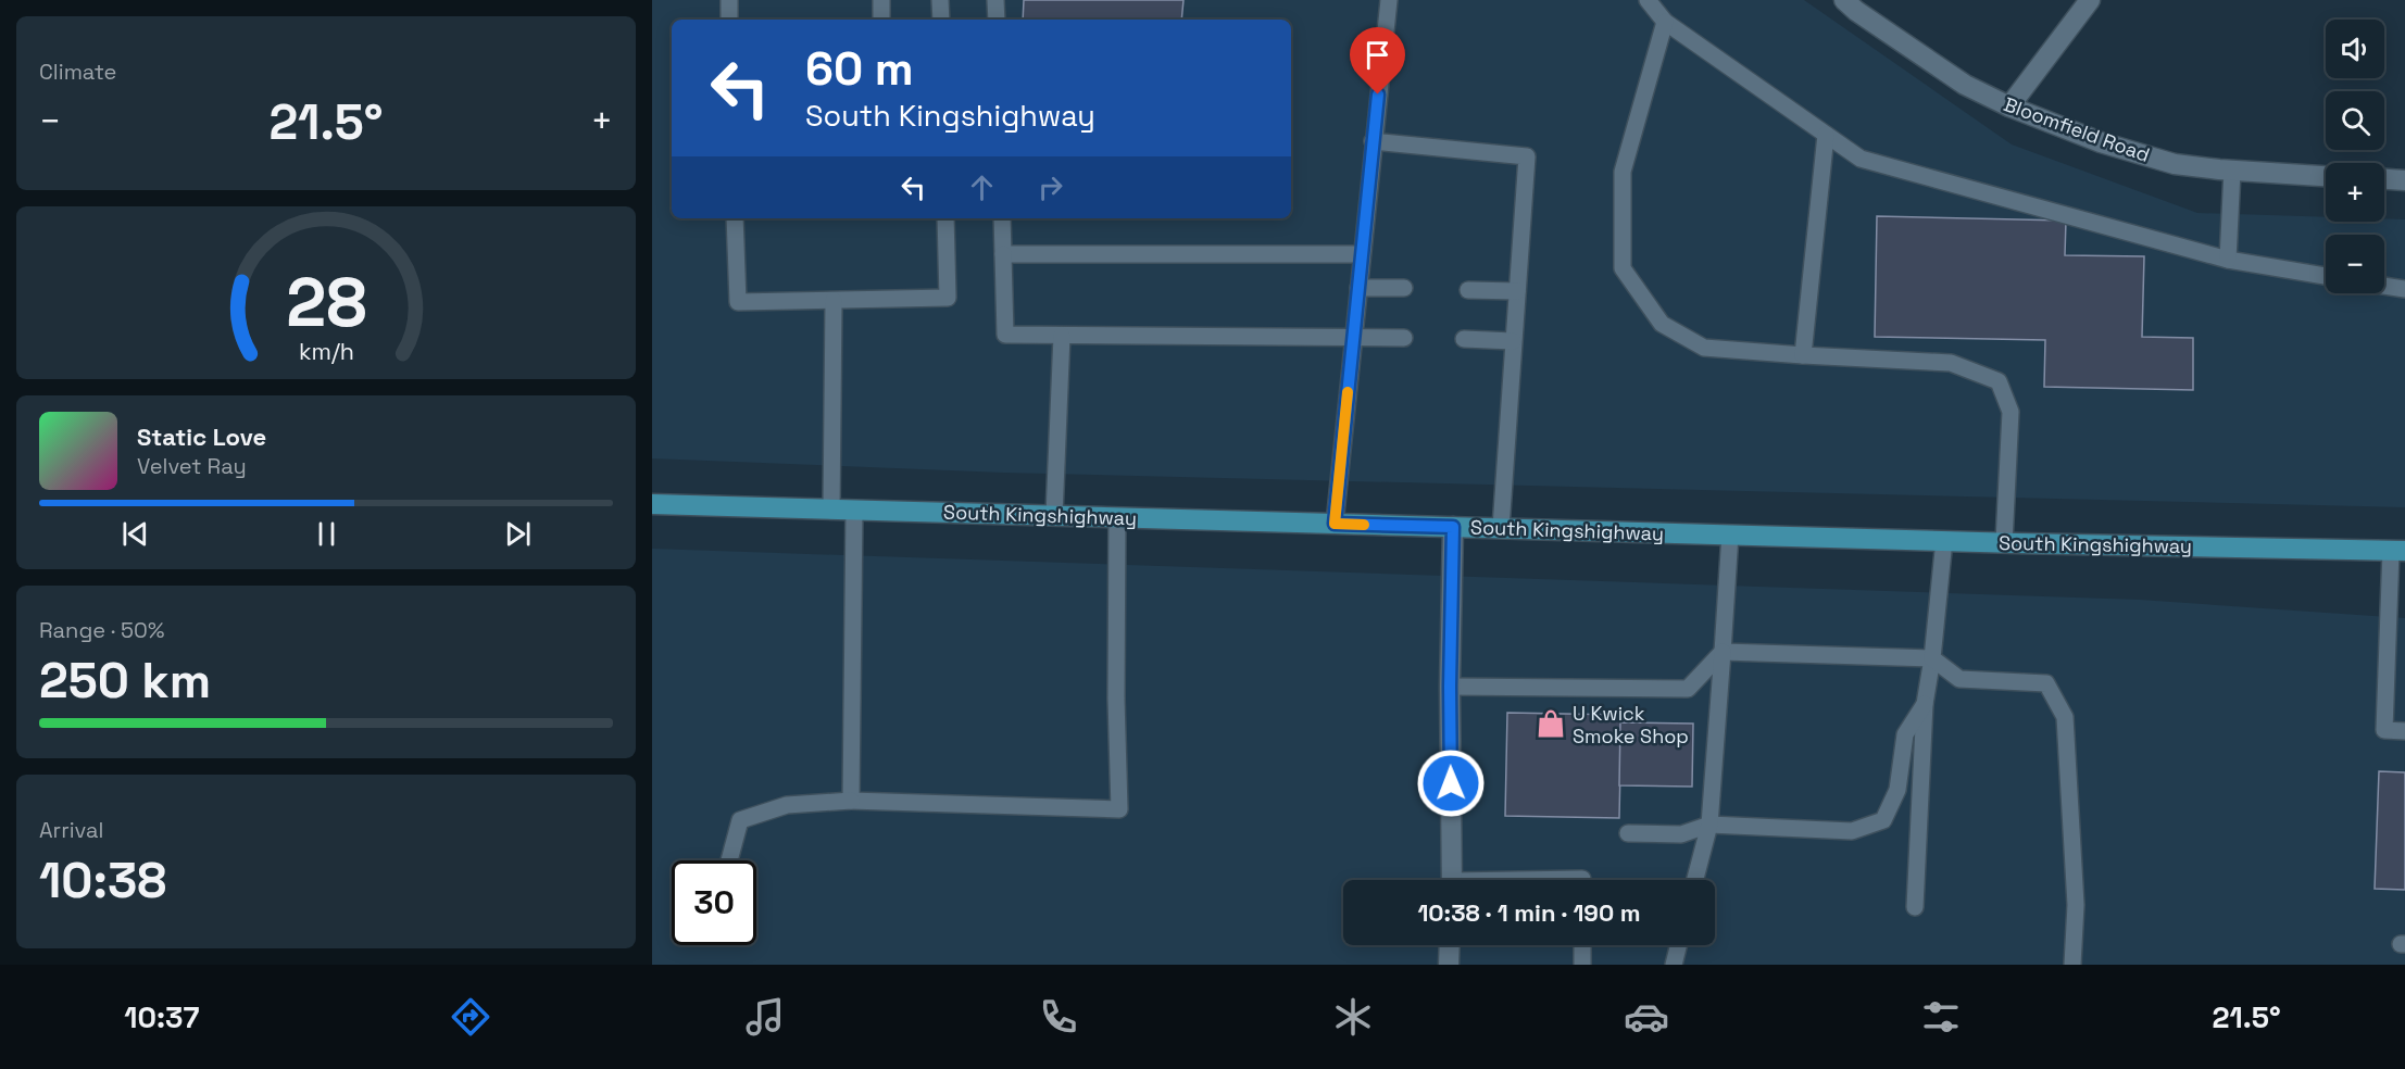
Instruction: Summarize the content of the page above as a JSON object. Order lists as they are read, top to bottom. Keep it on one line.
{"streets":{"main road":["South Kingshighway"],"street":["Bloomfield Road"]},"places":{"shop":["U Kwick Smoke Shop"]},"page":{"tile":["Climate",["Range · 50%","250 km"],["Arrival","10:38"]],"map_buttons":["+","−"],"turn":["60 m","South Kingshighway"],"heat":["−","21.5°","+"],"song":["Static Love","Velvet Ray"],"limit":"30","trip":"10:38 · 1 min · 190 m","tabs":["10:37","21.5°"],"gauge":["28","km/h"]}}
